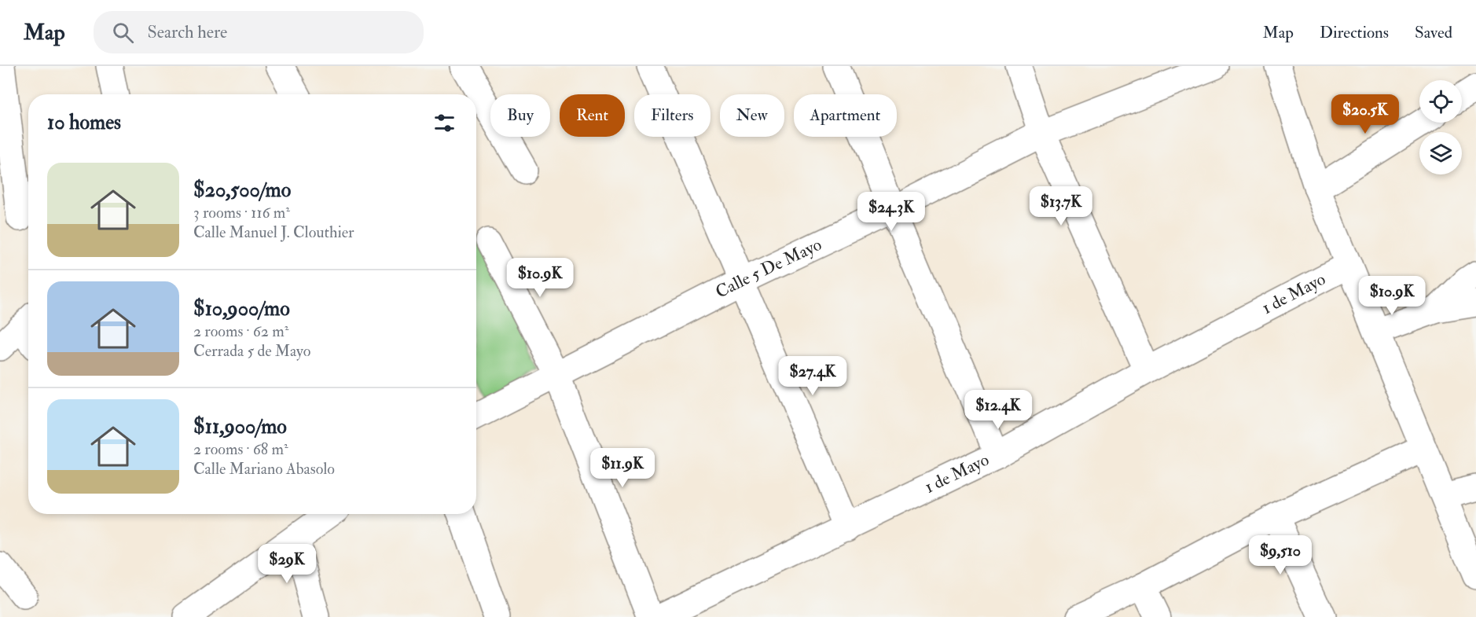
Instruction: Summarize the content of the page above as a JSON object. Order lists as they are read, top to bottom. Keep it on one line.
{"streets":{"street":["Calle 5 De Mayo","1 de Mayo"]},"page":{"header":"Map","search":"Search here","nav":["Map","Directions","Saved"],"price":["$20.5K","$13.7K","$24.3K","$10.9K","$10.9K","$27.4K","$12.4K","$11.9K","$9,510","$29K"],"chip":["Buy","Rent","Filters","New","Apartment"],"heading":"10 homes","list":[{"name":"$20,500/mo","note":"3 rooms · 116 m² · Calle Manuel J. Clouthier"},{"name":"$10,900/mo","note":"2 rooms · 62 m² · Cerrada 5 de Mayo"},{"name":"$11,900/mo","note":"2 rooms · 68 m² · Calle Mariano Abasolo"}]}}
